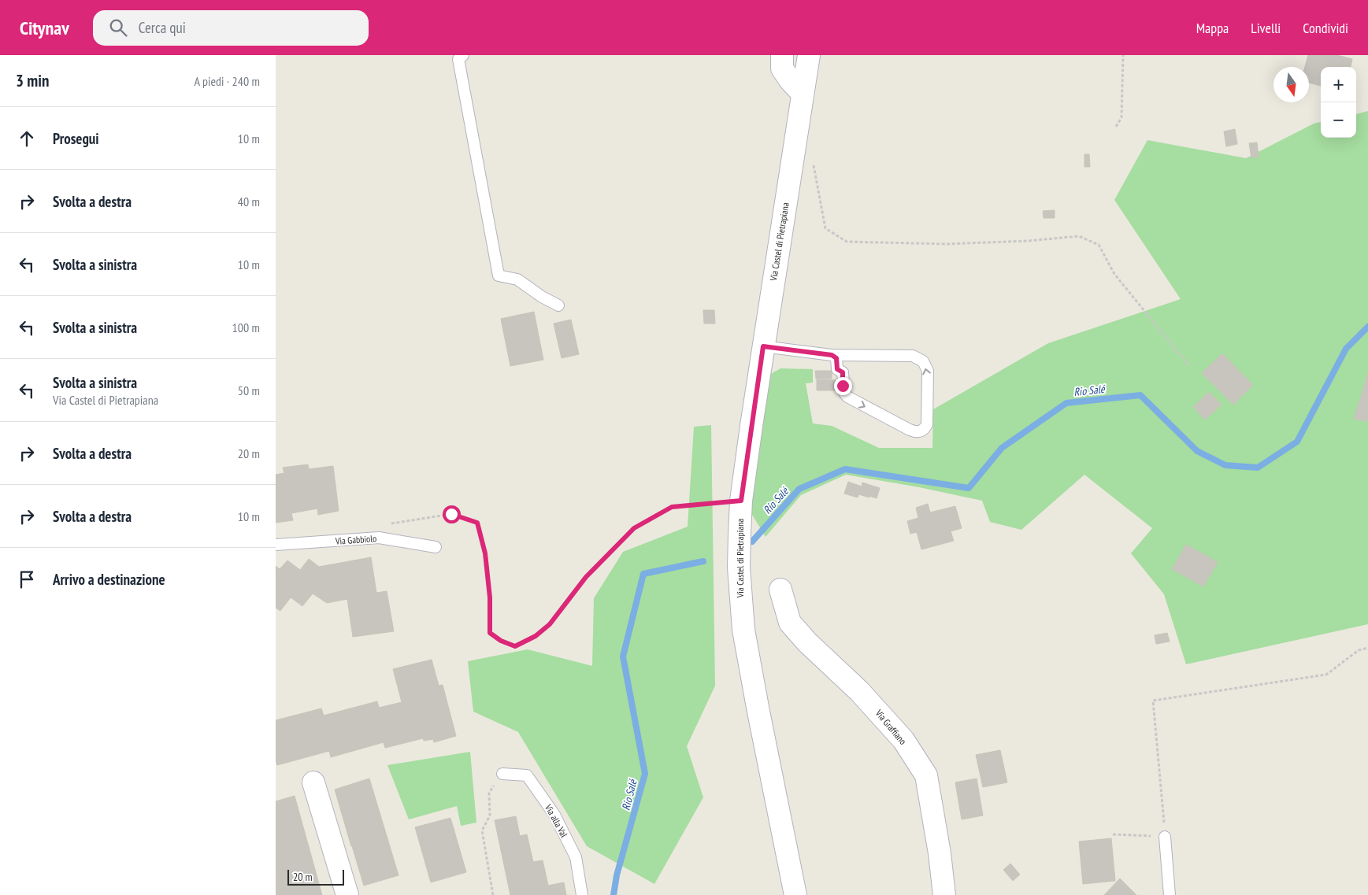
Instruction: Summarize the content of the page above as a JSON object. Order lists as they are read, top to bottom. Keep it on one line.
{"streets":{"main road":["Via Castel di Pietrapiana","Via Graffiano"],"lane":["Via Gabbiolo","Via alla Val"]},"water":["Rio Salé"],"scale_bar":"20 m","north":"bottom","page":{"header":"Citynav","search":"Cerca qui","nav":["Mappa","Livelli","Condividi"],"heading":["3 min","A piedi · 240 m"],"map_buttons":["+","−"],"list":[["Prosegui","10 m"],["Svolta a destra","40 m"],["Svolta a sinistra","10 m"],["Svolta a sinistra","100 m"],["Svolta a sinistra","Via Castel di Pietrapiana","50 m"],["Svolta a destra","20 m"],["Svolta a destra","10 m"],"Arrivo a destinazione"],"scale":"20 m"}}
